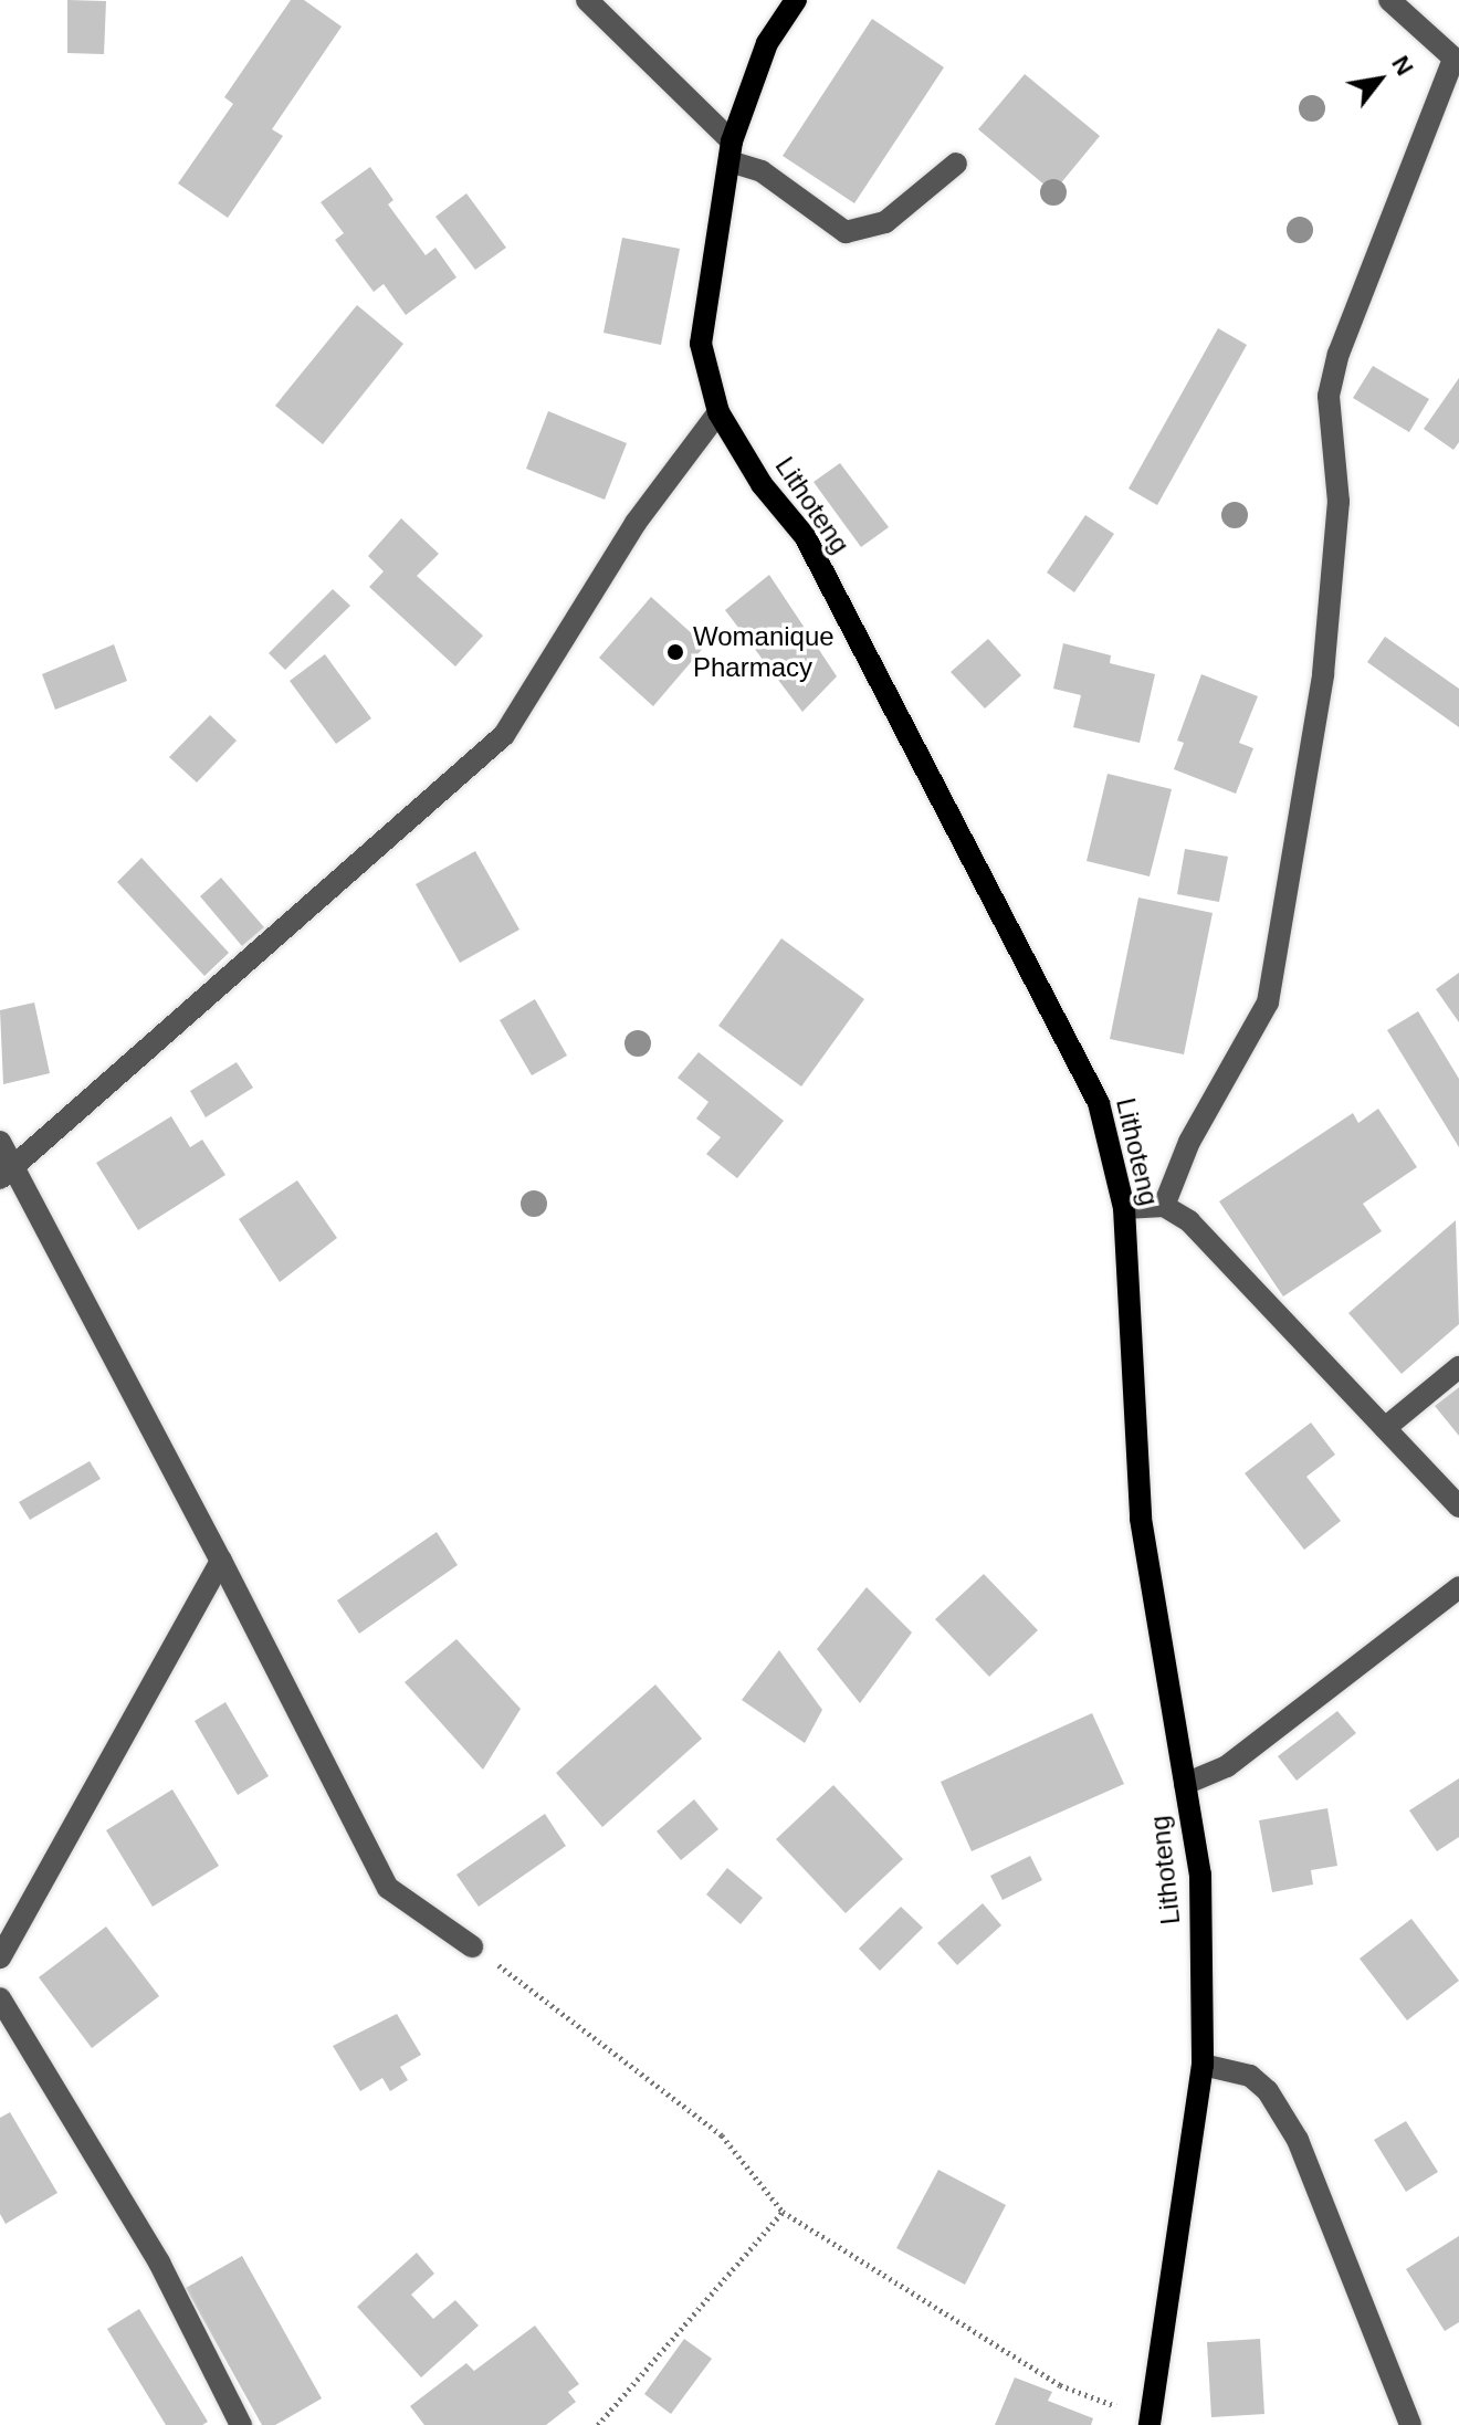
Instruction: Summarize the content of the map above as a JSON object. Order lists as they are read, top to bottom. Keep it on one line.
{"streets":{"main road":["Lithoteng"]},"places":["Womanique Pharmacy"],"north":"top right"}
